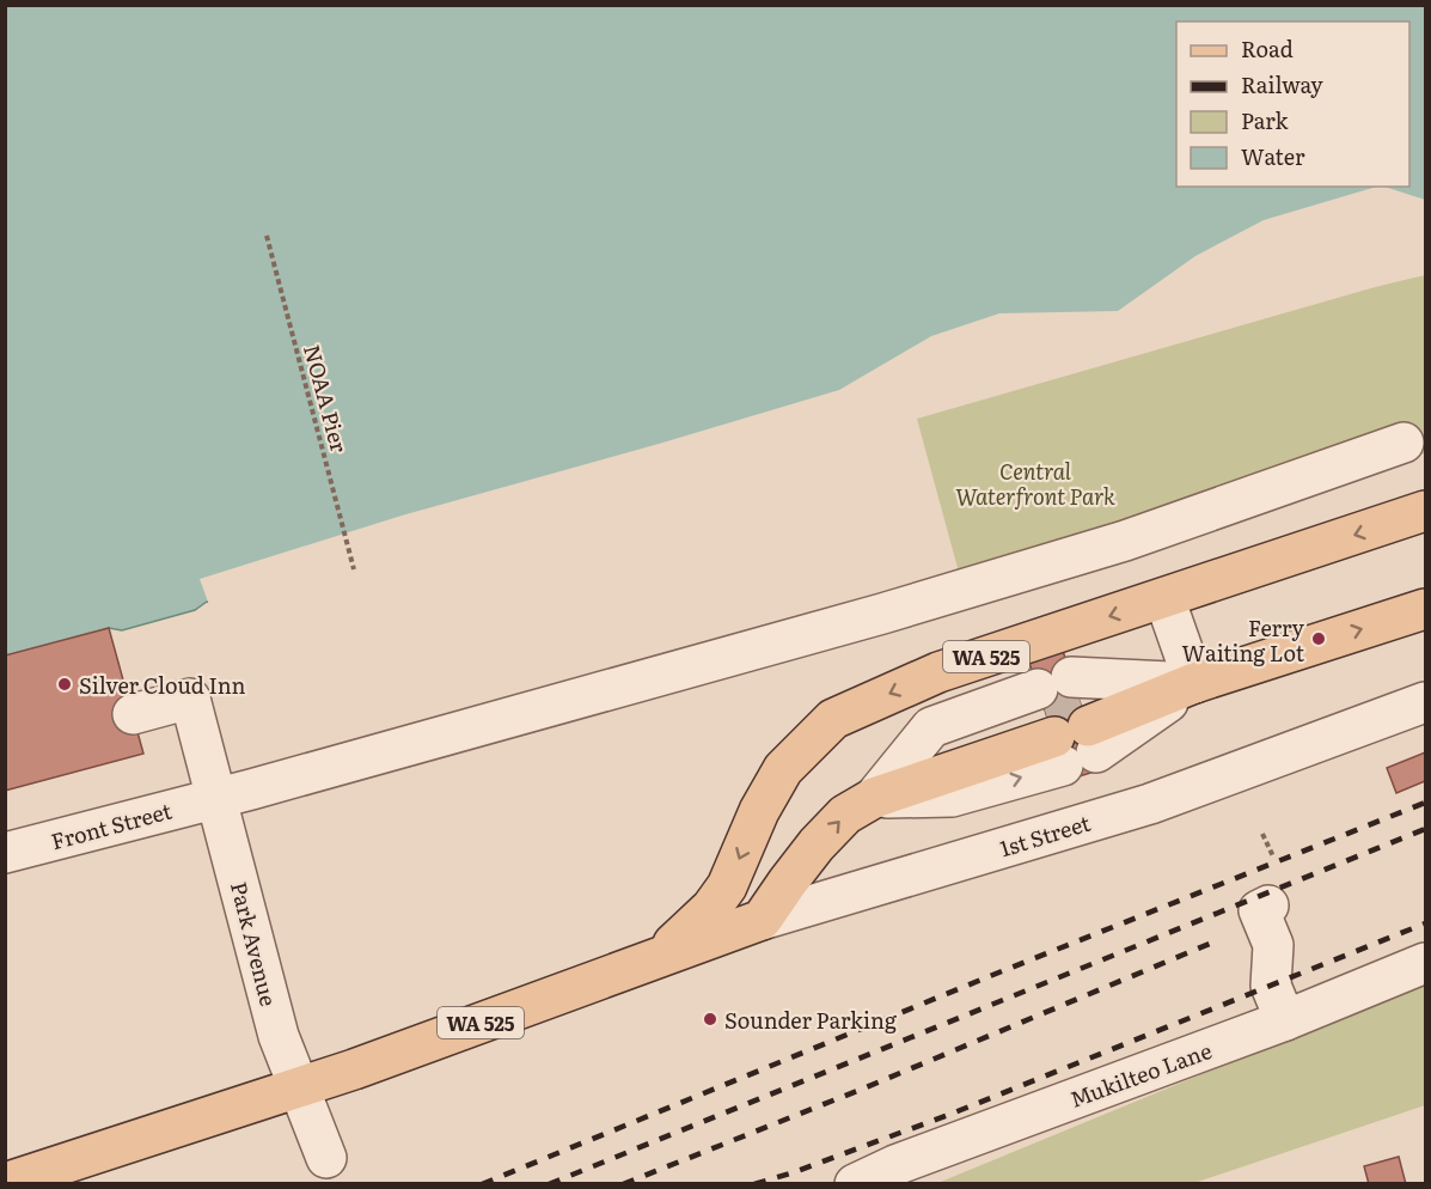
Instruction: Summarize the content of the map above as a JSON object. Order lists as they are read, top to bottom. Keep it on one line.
{"streets":{"main road":["WA 525","1st Street"],"street":["Front Street","Park Avenue","Mukilteo Lane"],"path":["NOAA Pier"]},"crossings":[["WA 525","1st Street"],["WA 525","Park Avenue"],["Front Street","Park Avenue"]],"parks":["Central Waterfront Park"],"places":["Ferry Waiting Lot","Silver Cloud Inn","Sounder Parking"],"legend":["Road","Railway","Park","Water"]}
